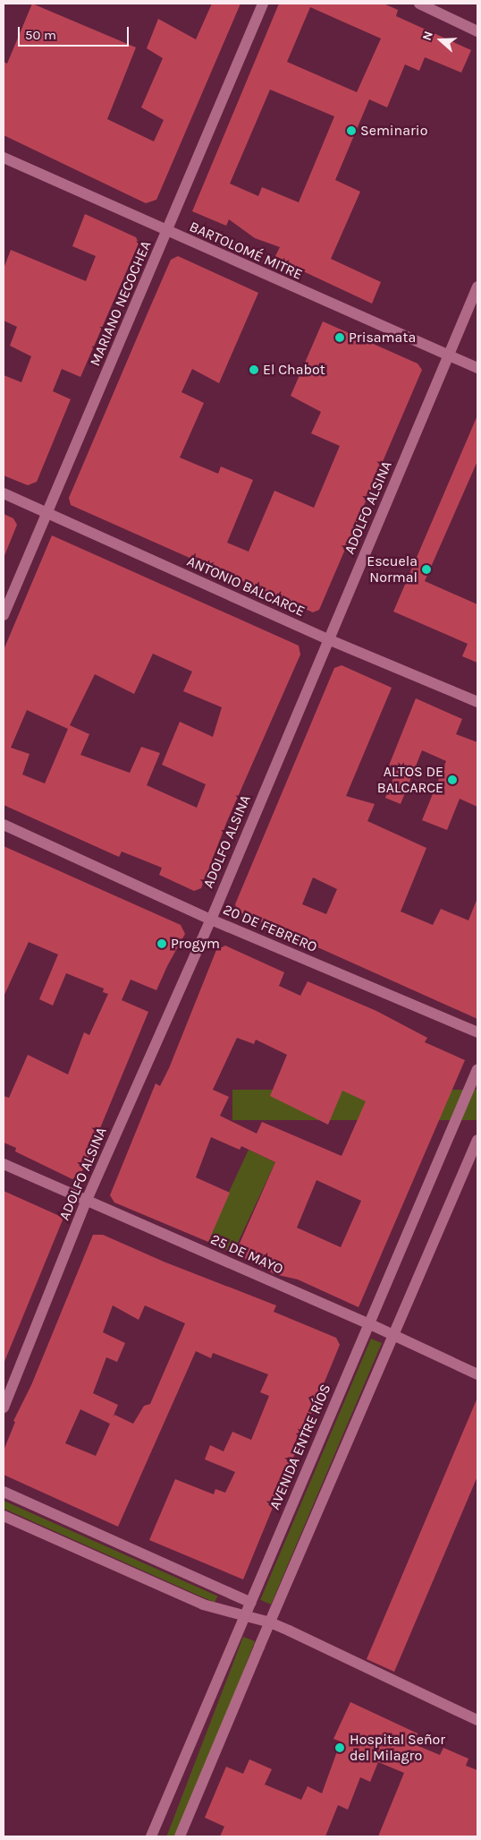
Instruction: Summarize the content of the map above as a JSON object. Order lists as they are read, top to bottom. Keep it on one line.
{"streets":{"street":["BARTOLOMÉ MITRE","MARIANO NECOCHEA","ADOLFO ALSINA","ANTONIO BALCARCE","20 DE FEBRERO","25 DE MAYO","AVENIDA ENTRE RÍOS"]},"crossings":[["BARTOLOMÉ MITRE","MARIANO NECOCHEA"],["BARTOLOMÉ MITRE","ADOLFO ALSINA"],["MARIANO NECOCHEA","ANTONIO BALCARCE"],["ADOLFO ALSINA","ANTONIO BALCARCE"],["ADOLFO ALSINA","20 DE FEBRERO"],["ADOLFO ALSINA","25 DE MAYO"],["25 DE MAYO","AVENIDA ENTRE RÍOS"]],"places":["Seminario","Prisamata","El Chabot","Escuela Normal","ALTOS DE BALCARCE","Progym","Hospital Señor del Milagro"],"scale_bar":"50 m","north":"left"}
